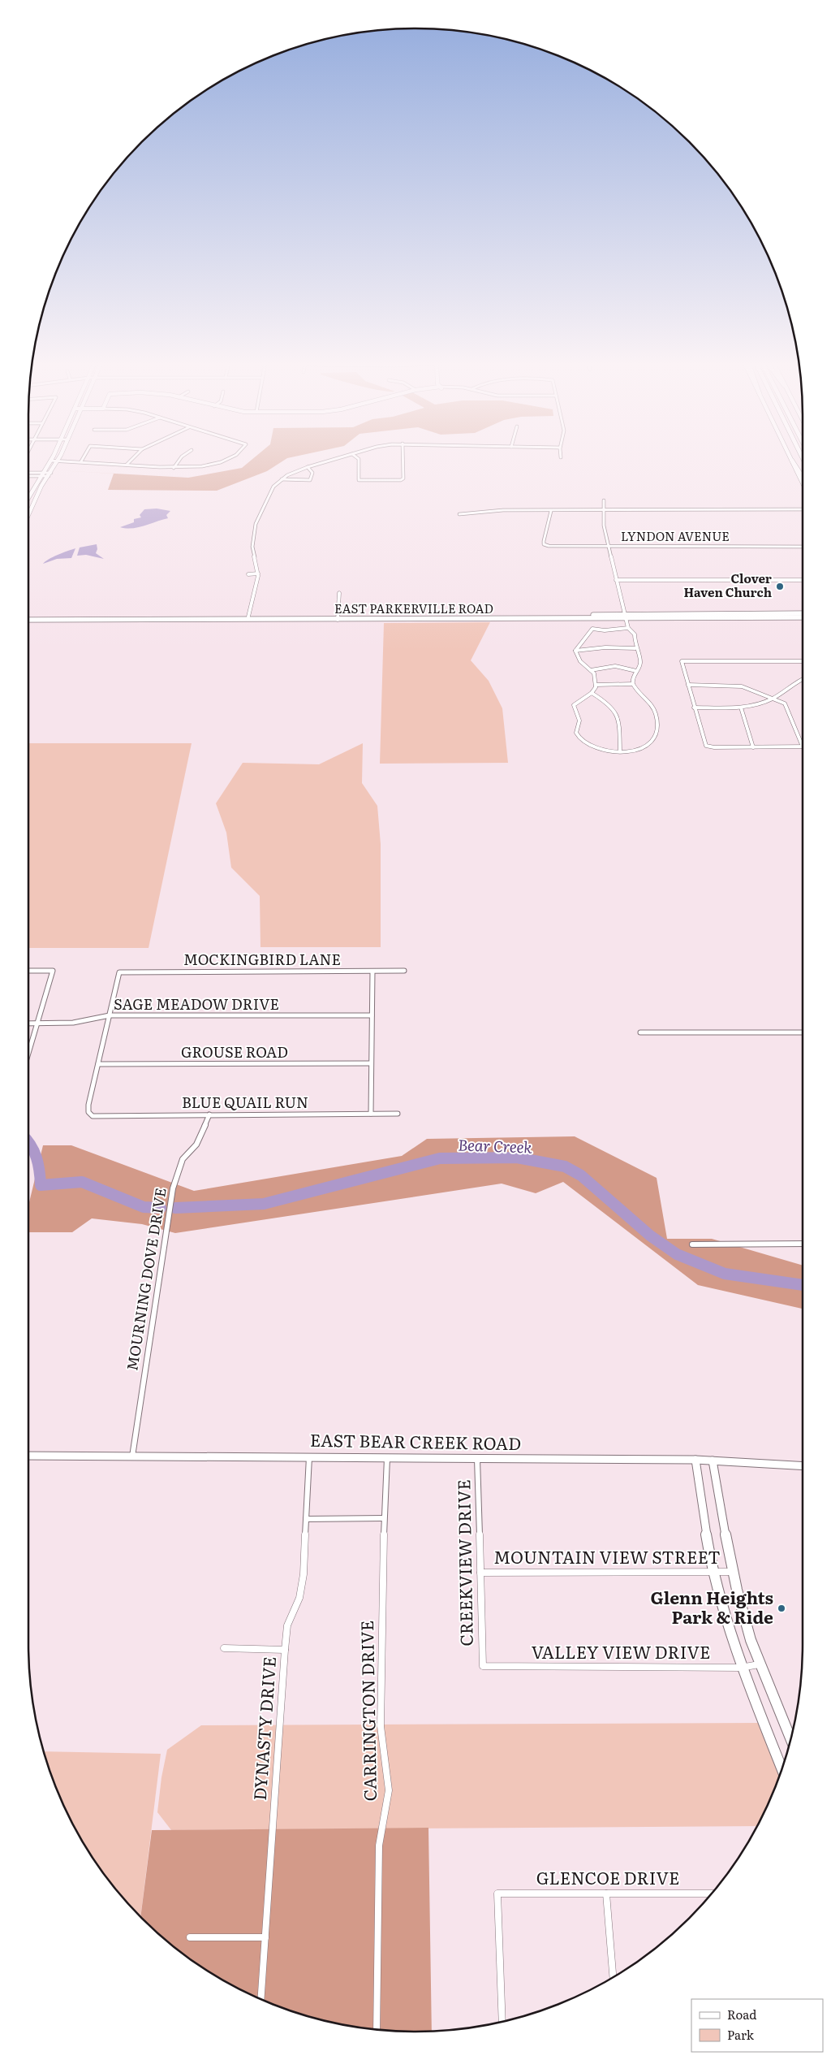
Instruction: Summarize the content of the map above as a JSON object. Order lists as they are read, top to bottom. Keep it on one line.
{"streets":{"main road":["EAST PARKERVILLE ROAD","EAST BEAR CREEK ROAD"],"street":["LYNDON AVENUE","MOCKINGBIRD LANE","SAGE MEADOW DRIVE","GROUSE ROAD","BLUE QUAIL RUN","MOURNING DOVE DRIVE","MOUNTAIN VIEW STREET","CREEKVIEW DRIVE","VALLEY VIEW DRIVE","CARRINGTON DRIVE","DYNASTY DRIVE","GLENCOE DRIVE"]},"crossings":[["MOCKINGBIRD LANE","SAGE MEADOW DRIVE"],["GROUSE ROAD","BLUE QUAIL RUN"],["BLUE QUAIL RUN","MOURNING DOVE DRIVE"],["MOURNING DOVE DRIVE","EAST BEAR CREEK ROAD"],["EAST BEAR CREEK ROAD","CREEKVIEW DRIVE"],["EAST BEAR CREEK ROAD","CARRINGTON DRIVE"],["EAST BEAR CREEK ROAD","DYNASTY DRIVE"],["MOUNTAIN VIEW STREET","CREEKVIEW DRIVE"],["CREEKVIEW DRIVE","VALLEY VIEW DRIVE"]],"water":["Bear Creek"],"places":["Clover Haven Church","Glenn Heights Park & Ride"],"legend":["Road","Park"]}
